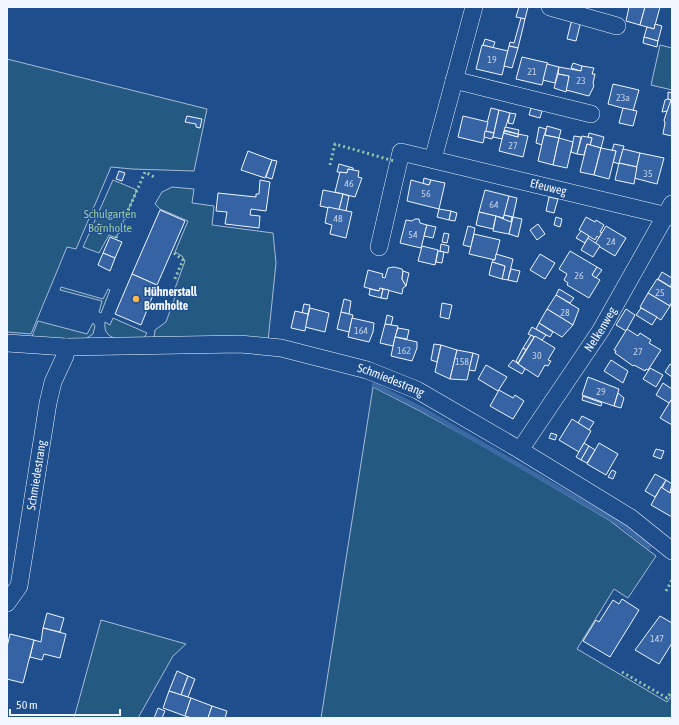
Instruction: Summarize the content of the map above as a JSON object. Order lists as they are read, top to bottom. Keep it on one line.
{"streets":{"street":["Efeuweg","Nelkenweg","Schmiedestrang"]},"crossings":[["Efeuweg","Nelkenweg"],["Nelkenweg","Schmiedestrang"]],"parks":["Schulgarten Bornholte"],"places":["Hühnerstall Bornholte"],"house_numbers":["19","21","23","23a","27","35","46","56","64","48","54","24","26","25","28","164","162","27","30","158","29","147"],"scale_bar":"50 m"}
